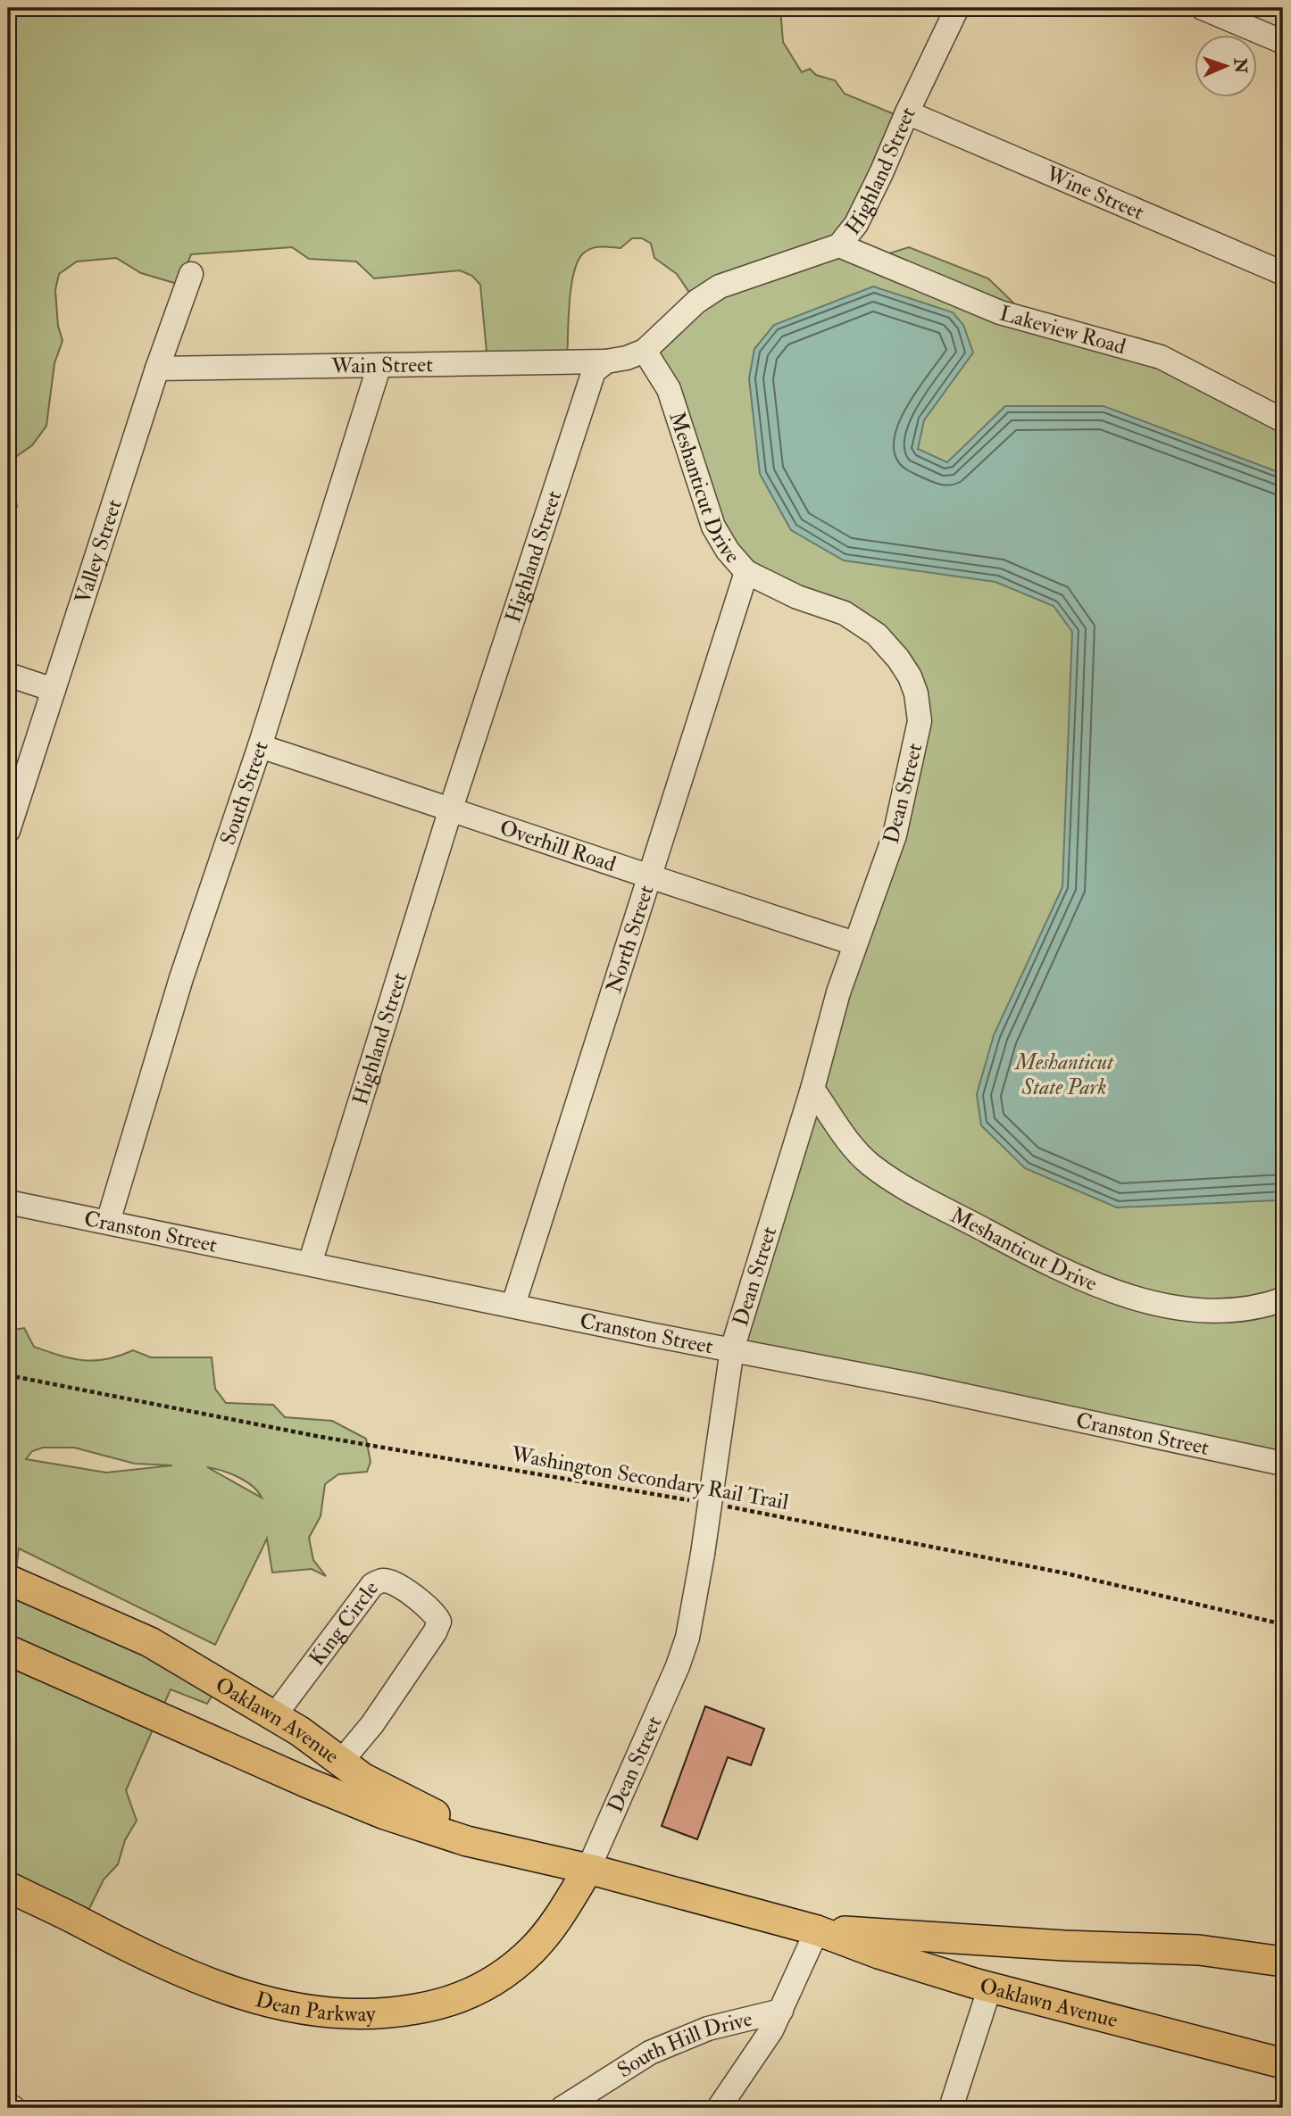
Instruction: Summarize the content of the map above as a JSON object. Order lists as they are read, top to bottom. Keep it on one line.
{"streets":{"main road":["Oaklawn Avenue","Dean Parkway"],"street":["Highland Street","Wine Street","Lakeview Road","Wain Street","Meshanticut Drive","Valley Street","South Street","Dean Street","Overhill Road","North Street","Cranston Street","King Circle","South Hill Drive"],"path":["Washington Secondary Rail Trail"]},"crossings":[["Highland Street","Wine Street"],["Highland Street","Lakeview Road"],["Highland Street","Wain Street"],["Highland Street","Meshanticut Drive"],["Highland Street","Overhill Road"],["Highland Street","Cranston Street"],["Wain Street","Valley Street"],["Wain Street","South Street"],["Meshanticut Drive","Dean Street"],["Meshanticut Drive","North Street"],["South Street","Overhill Road"],["South Street","Cranston Street"],["Dean Street","Overhill Road"],["Dean Street","Cranston Street"],["Dean Street","Oaklawn Avenue"],["Dean Street","Dean Parkway"],["Overhill Road","North Street"],["North Street","Cranston Street"],["King Circle","Oaklawn Avenue"],["Oaklawn Avenue","Dean Parkway"]],"parks":["Meshanticut State Park"],"north":"right"}
